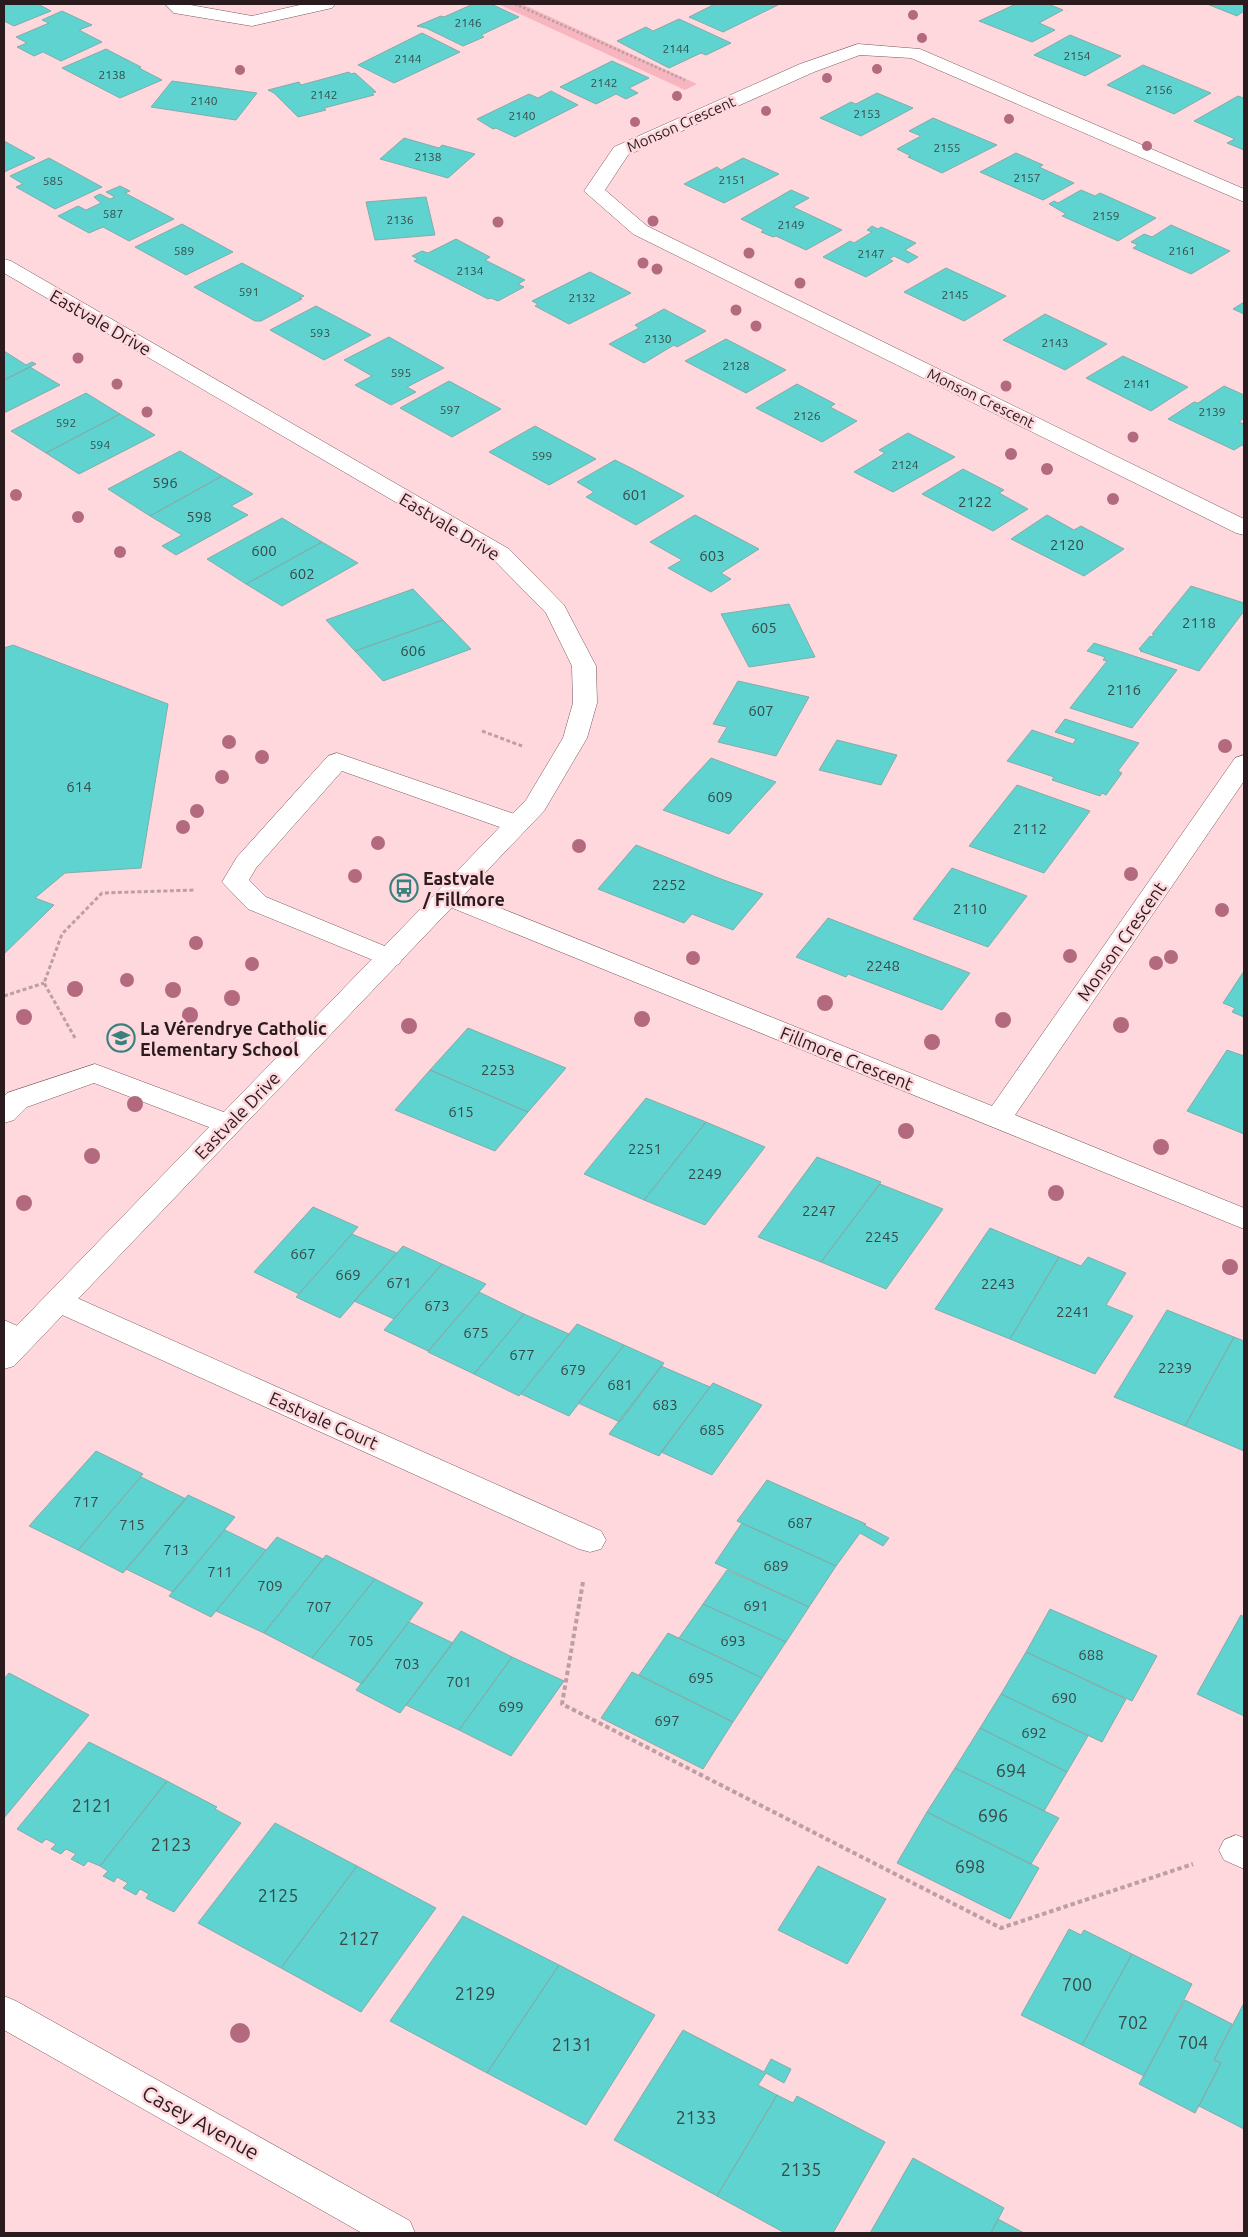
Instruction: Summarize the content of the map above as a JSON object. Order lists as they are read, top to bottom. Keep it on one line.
{"streets":{"street":["Monson Crescent","Eastvale Drive","Fillmore Crescent","Eastvale Court","Casey Avenue"]},"crossings":[["Monson Crescent","Fillmore Crescent"],["Eastvale Drive","Fillmore Crescent"],["Eastvale Drive","Eastvale Court"]],"places":{"bus stop":["Eastvale / Fillmore"],"school or university":["La Vérendrye Catholic Elementary School"]},"house_numbers":["2146","2144","2154","2144","2138","2142","2156","2142","2140","2153","2140","2155","2138","2157","2151","585","587","2159","2136","2149","589","2161","2147","2134","591","2145","2132","593","2130","2143","2128","595","2141","597","2139","2126","592","594","599","2124","596","601","2122","598","2120","600","603","602","2118","605","606","2116","607","614","609","2112","2252","2110","2248","2253","615","2251","2249","2247","2245","667","669","671","2243","673","2241","675","677","2239","679","681","683","685","717","687","715","713","689","711","709","691","707","705","693","688","703","695","701","690","699","697","692","694","2121","696","2123","698","2125","2127","700","2129","702","704","2131","2133","2135"]}
